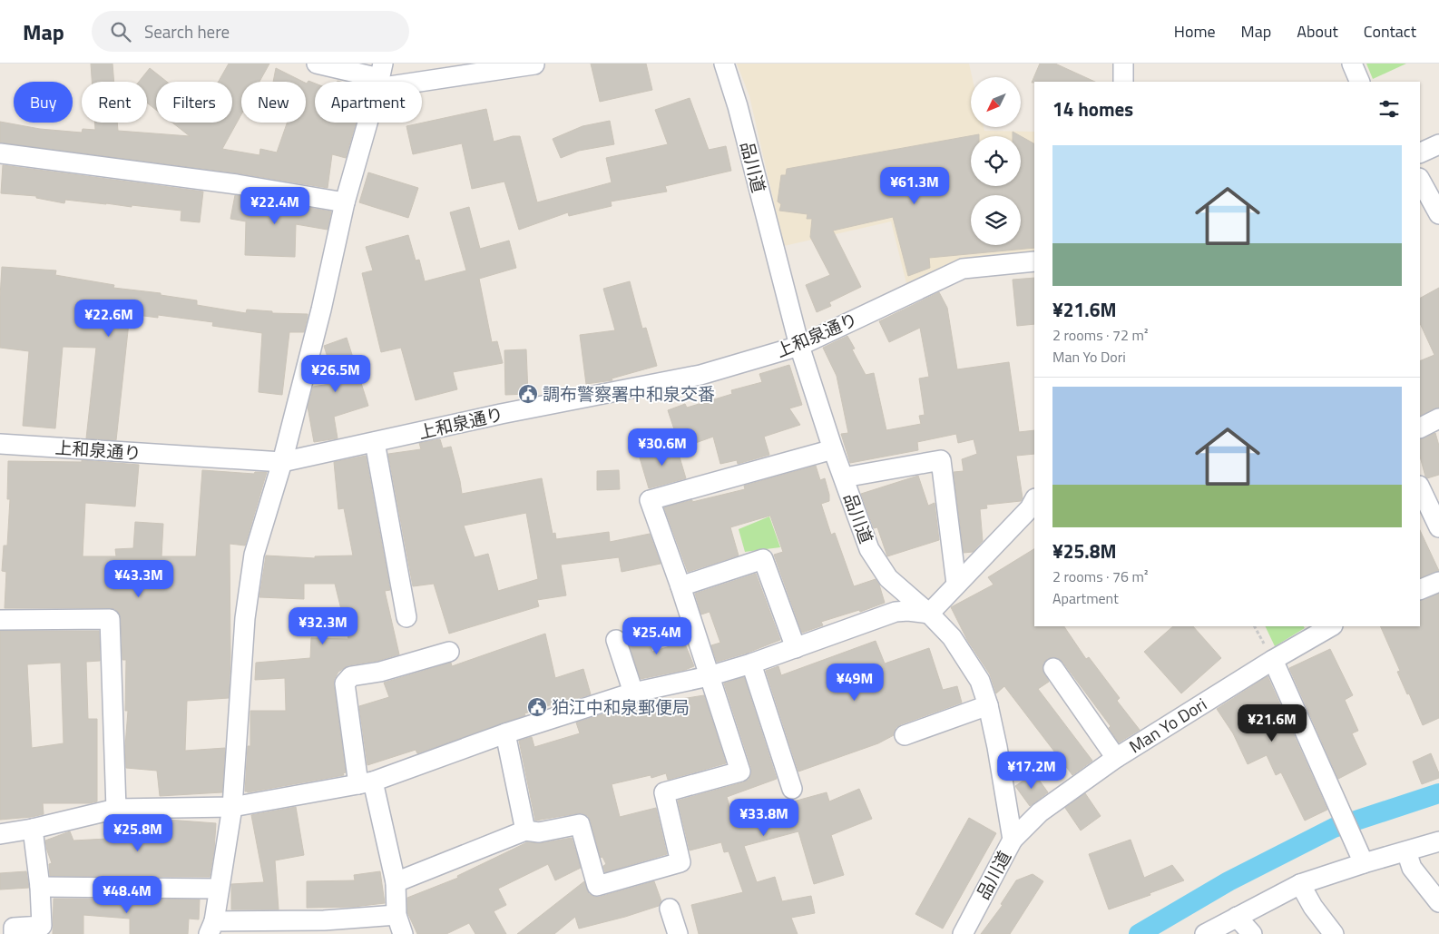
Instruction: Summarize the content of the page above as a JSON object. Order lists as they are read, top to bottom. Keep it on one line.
{"streets":{"street":["品川道","上和泉通り","Man Yo Dori"]},"crossings":[["品川道","上和泉通り"],["品川道","Man Yo Dori"]],"places":{"public building":["調布警察署中和泉交番","狛江中和泉郵便局"]},"north":"bottom left","page":{"header":"Map","search":"Search here","nav":["Home","Map","About","Contact"],"chip":["Buy","Rent","Filters","New","Apartment"],"heading":"14 homes","list":[{"name":"¥21.6M","note":"2 rooms · 72 m² · Man Yo Dori"},{"name":"¥25.8M","note":"2 rooms · 76 m² · Apartment"}],"price":["¥61.3M","¥22.4M","¥22.6M","¥26.5M","¥30.6M","¥43.3M","¥32.3M","¥25.4M","¥49M","¥21.6M","¥17.2M","¥33.8M","¥25.8M","¥48.4M"]}}
